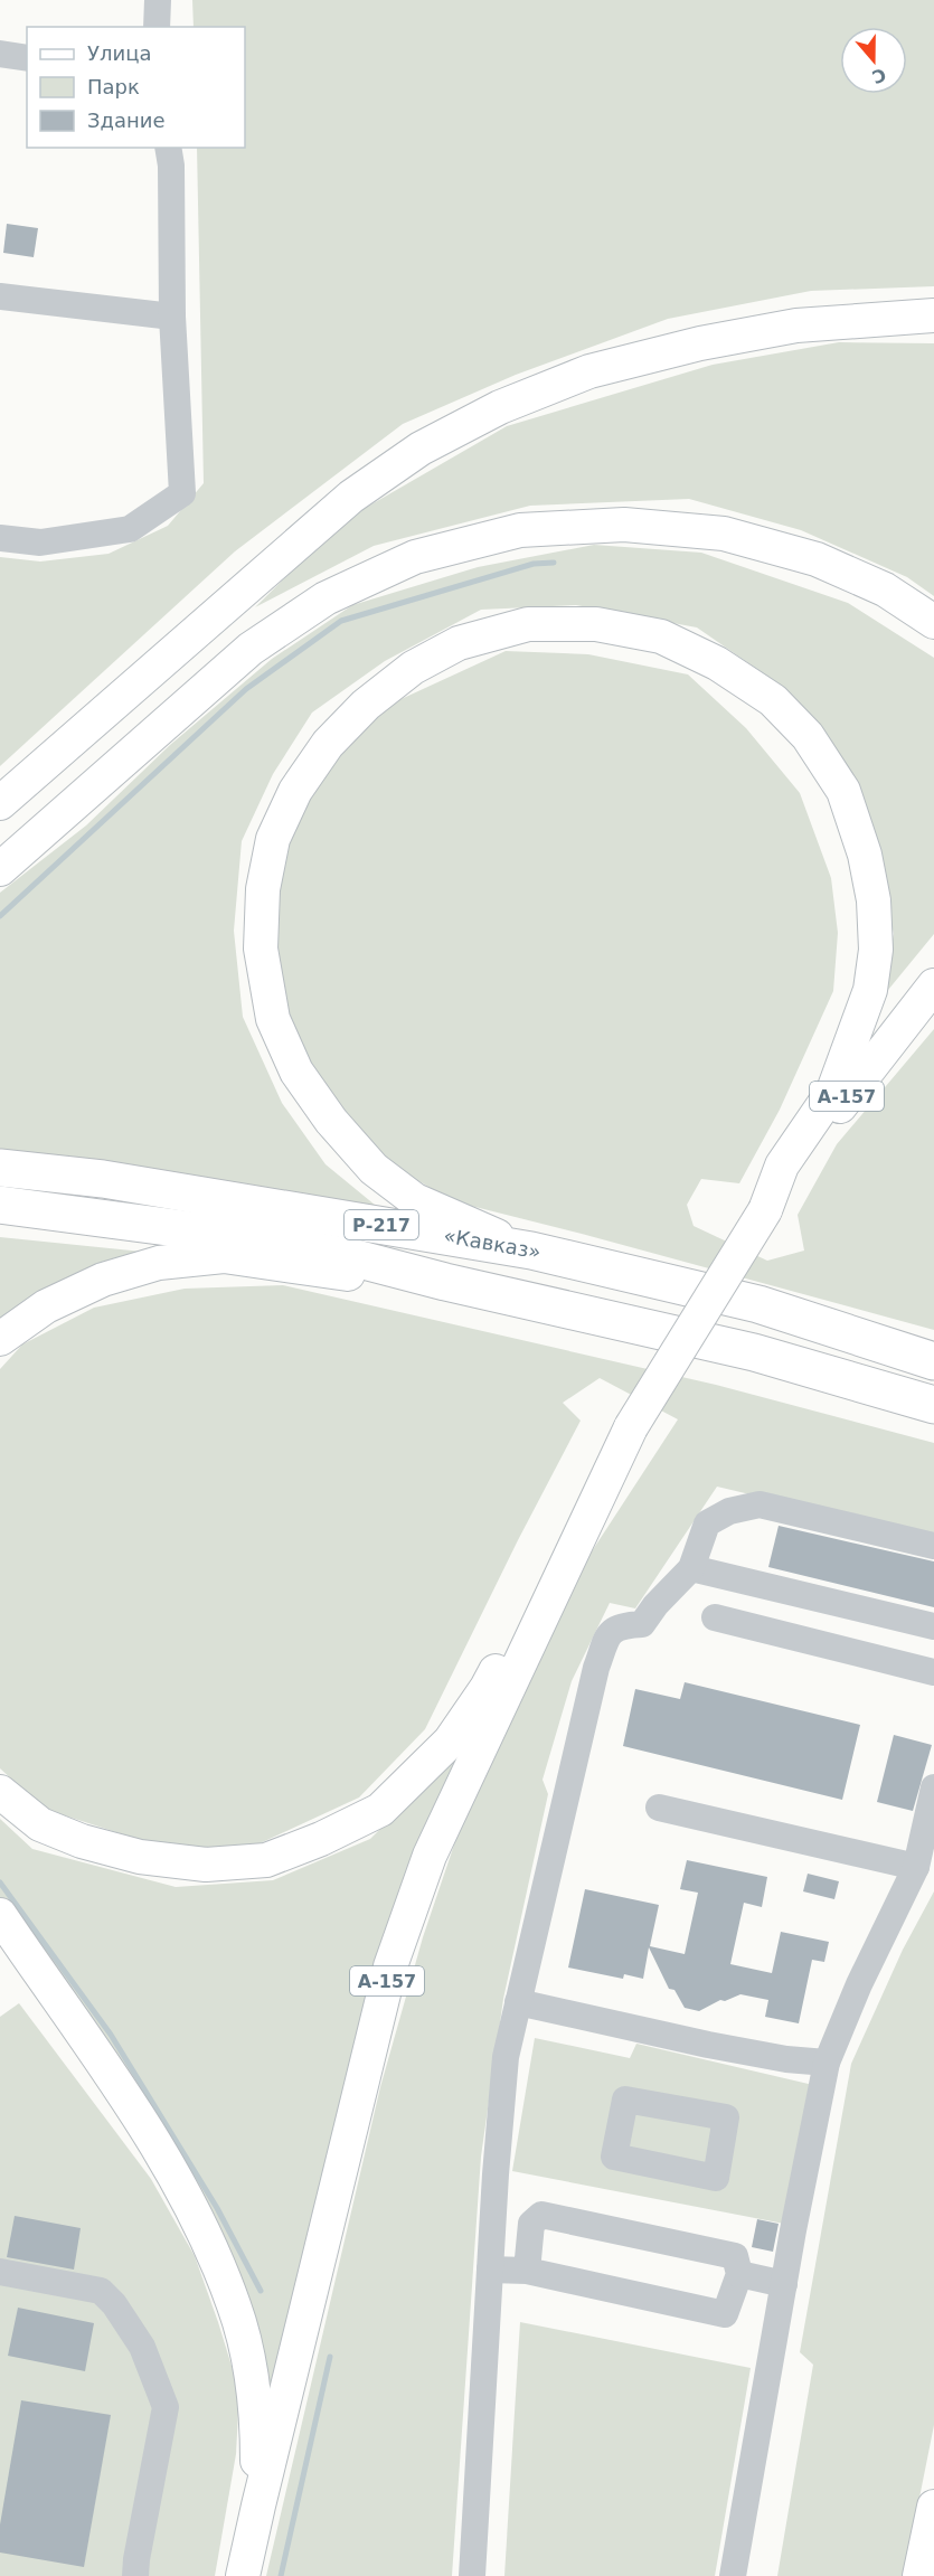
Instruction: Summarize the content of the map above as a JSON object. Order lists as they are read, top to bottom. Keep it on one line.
{"streets":{"highway":["Р-217","«Кавказ»"],"main road":["А-157"]},"legend":["Улица","Парк","Здание"],"north":"bottom"}
